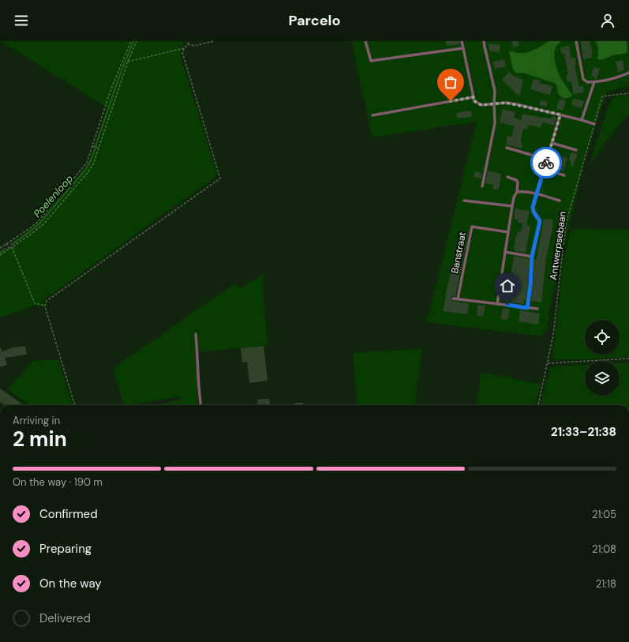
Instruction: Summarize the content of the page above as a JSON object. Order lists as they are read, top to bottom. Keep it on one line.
{"streets":{"lane":["Banstraat"],"path":["Antwerpsebaan"]},"water":["Poelenloop"],"page":{"header":"Parcelo","heading":["2 min","Arriving in","21:33–21:38"],"bar":"On the way · 190 m","list":[["Confirmed","21:05"],["Preparing","21:08"],["On the way","21:18"],"Delivered"]}}
